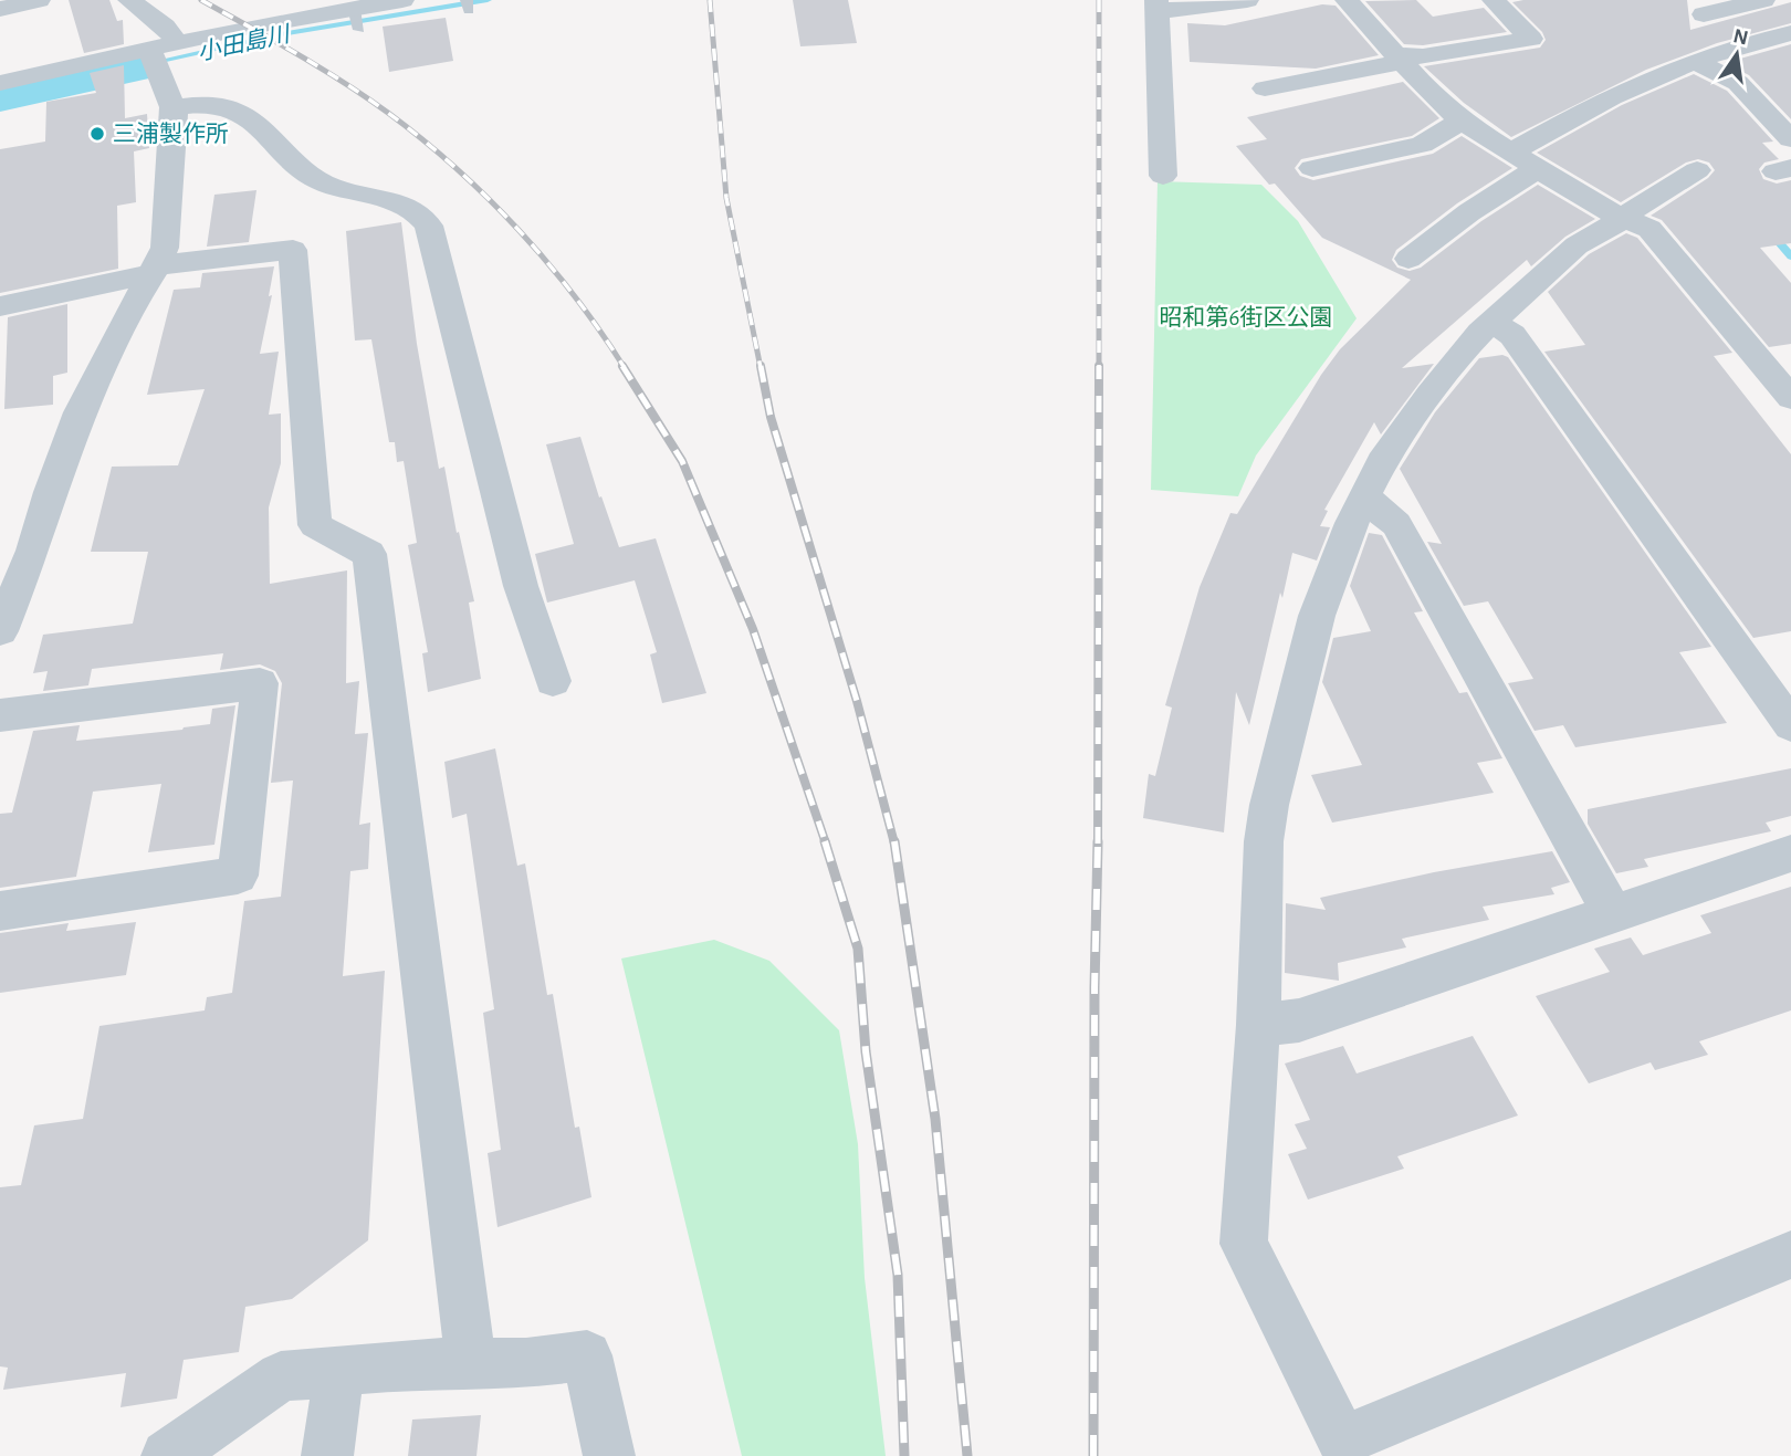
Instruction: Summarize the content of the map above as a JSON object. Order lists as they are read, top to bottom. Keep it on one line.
{"water":["小田島川"],"parks":["昭和第6街区公園"],"places":["三浦製作所"],"north":"top"}
